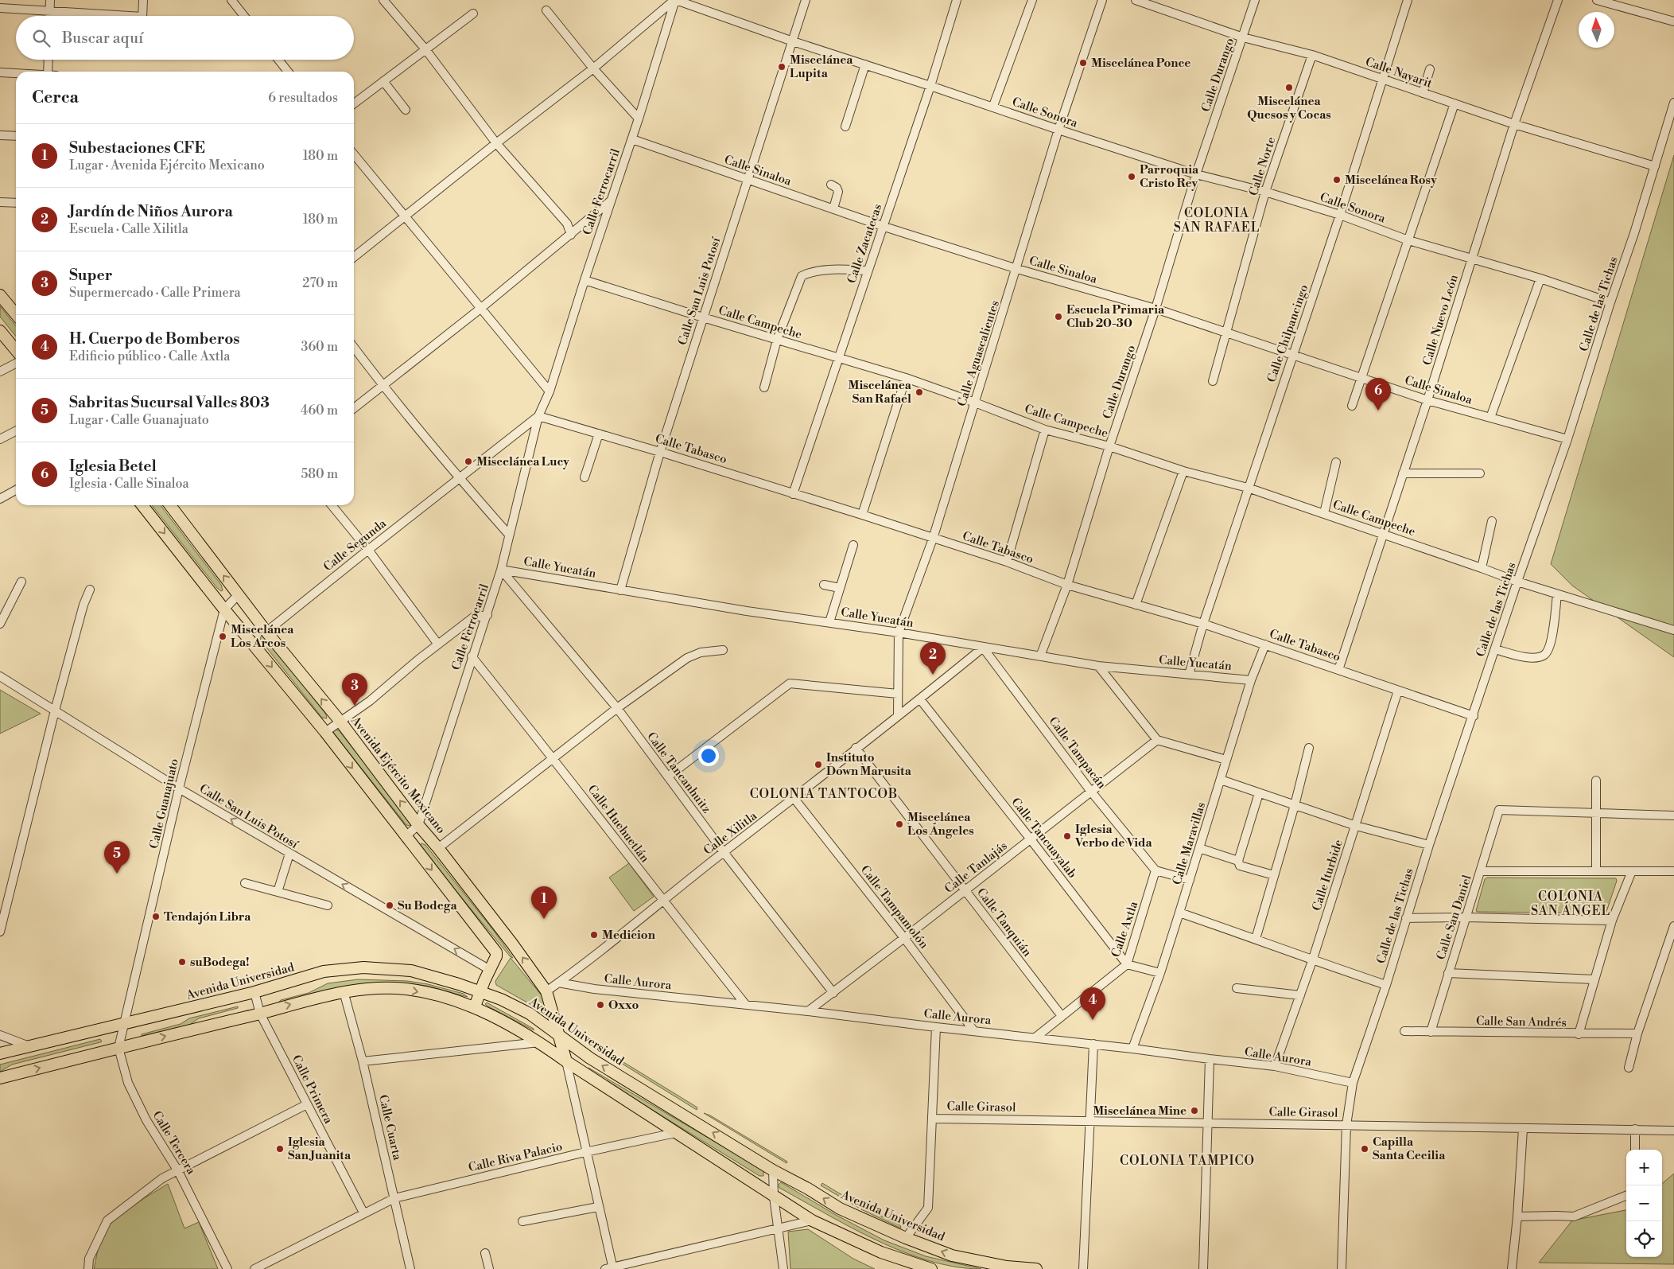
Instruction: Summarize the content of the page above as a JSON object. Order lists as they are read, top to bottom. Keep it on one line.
{"streets":{"main road":["Avenida Ejército Mexicano","Avenida Universidad"],"street":["Calle Nayarit","Calle Durango","Calle Sonora","Calle Norte","Calle Sinaloa","Calle Ferrocarril","Calle Zacatecas","Calle San Luis Potosí","Calle de las Tichas","Calle Nuevo León","Calle Campeche","Calle Chilpancingo","Calle Aguascalientes","Calle Tabasco","Calle Segunda","Calle Yucatán","Calle Tampacán","Calle Tancanhuitz","Calle Guanajuato","Calle Huehuetlán","Calle Xilitla","Calle Tancuayalab","Calle Maravillas","Calle Tanlajás","Calle Iturbide","Calle Tampamolón","Calle San Daniel","Calle Tanquián","Calle Axtla","Calle Aurora","Calle San Andrés","Calle Primera","Calle Girasol","Calle Cuarta","Calle Tercera","Calle Riva Palacio"]},"crossings":[["Calle Nayarit","Calle Durango"],["Calle Nayarit","Calle Norte"],["Calle Nayarit","Calle de las Tichas"],["Calle Nayarit","Calle Nuevo León"],["Calle Nayarit","Calle Chilpancingo"],["Calle Durango","Calle Sonora"],["Calle Durango","Calle Sinaloa"],["Calle Durango","Calle Campeche"],["Calle Durango","Calle Tabasco"],["Calle Durango","Calle Yucatán"],["Calle Sonora","Calle Norte"],["Calle Sonora","Calle Ferrocarril"],["Calle Sonora","Calle Zacatecas"],["Calle Sonora","Calle San Luis Potosí"],["Calle Sonora","Calle de las Tichas"],["Calle Sonora","Calle Nuevo León"],["Calle Sonora","Calle Chilpancingo"],["Calle Sonora","Calle Aguascalientes"],["Calle Norte","Calle Sinaloa"],["Calle Sinaloa","Calle Ferrocarril"],["Calle Sinaloa","Calle Zacatecas"],["Calle Sinaloa","Calle San Luis Potosí"],["Calle Sinaloa","Calle de las Tichas"],["Calle Sinaloa","Calle Nuevo León"],["Calle Sinaloa","Calle Chilpancingo"],["Calle Sinaloa","Calle Aguascalientes"],["Calle Ferrocarril","Calle Campeche"],["Calle Ferrocarril","Calle Tabasco"],["Calle Ferrocarril","Calle Segunda"],["Calle Ferrocarril","Calle Yucatán"],["Calle Ferrocarril","Calle Tancanhuitz"],["Calle Ferrocarril","Avenida Ejército Mexicano"],["Calle Ferrocarril","Calle Huehuetlán"],["Calle Zacatecas","Calle Campeche"],["Calle Zacatecas","Calle Tabasco"],["Calle San Luis Potosí","Calle Campeche"],["Calle San Luis Potosí","Calle Tabasco"],["Calle San Luis Potosí","Calle Yucatán"],["Calle San Luis Potosí","Calle Guanajuato"],["Calle de las Tichas","Calle Campeche"],["Calle de las Tichas","Calle Tabasco"],["Calle de las Tichas","Calle Aurora"],["Calle de las Tichas","Calle Girasol"],["Calle Nuevo León","Calle Campeche"],["Calle Nuevo León","Calle Tabasco"],["Calle Campeche","Calle Chilpancingo"],["Calle Campeche","Calle Aguascalientes"],["Calle Chilpancingo","Calle Tabasco"],["Calle Chilpancingo","Calle Yucatán"],["Calle Aguascalientes","Calle Tabasco"],["Calle Aguascalientes","Calle Yucatán"],["Calle Aguascalientes","Calle Xilitla"],["Calle Tabasco","Calle Segunda"],["Calle Tabasco","Calle Maravillas"],["Calle Tabasco","Calle Iturbide"],["Calle Segunda","Avenida Ejército Mexicano"],["Calle Yucatán","Calle Tampacán"],["Calle Yucatán","Calle Tancanhuitz"],["Calle Yucatán","Calle Xilitla"],["Calle Yucatán","Calle Maravillas"],["Calle Tampacán","Calle Xilitla"],["Calle Tampacán","Calle Tanlajás"],["Calle Tampacán","Calle Axtla"],["Calle Tancanhuitz","Calle Xilitla"],["Calle Tancanhuitz","Calle Tanlajás"],["Avenida Ejército Mexicano","Calle Guanajuato"],["Avenida Ejército Mexicano","Calle Xilitla"],["Avenida Ejército Mexicano","Avenida Universidad"],["Calle Guanajuato","Avenida Universidad"],["Calle Guanajuato","Calle Tercera"],["Calle Huehuetlán","Calle Xilitla"],["Calle Huehuetlán","Calle Aurora"],["Calle Xilitla","Calle Tancuayalab"],["Calle Xilitla","Calle Tampamolón"],["Calle Xilitla","Calle Tanquián"],["Calle Xilitla","Calle Aurora"],["Calle Tancuayalab","Calle Tanlajás"],["Calle Tancuayalab","Calle Axtla"],["Calle Maravillas","Calle Aurora"],["Calle Tanlajás","Calle Tampamolón"],["Calle Tanlajás","Calle Tanquián"],["Calle Tanlajás","Calle Aurora"],["Calle Iturbide","Calle Aurora"],["Calle Tampamolón","Calle Aurora"],["Calle San Daniel","Calle San Andrés"],["Calle Tanquián","Calle Axtla"],["Calle Axtla","Calle Aurora"],["Avenida Universidad","Calle Primera"],["Avenida Universidad","Calle Tercera"],["Calle Primera","Calle Riva Palacio"],["Calle Cuarta","Calle Riva Palacio"]],"districts":["COLONIA SAN RAFAEL","COLONIA TANTOCOB","COLONIA SAN ÁNGEL","COLONIA TAMPICO"],"places":["Miscelánea Ponce","Miscelánea Lupita","Miscelánea Quesos y Cocas","Parroquia Cristo Rey","Miscelánea Rosy","Escuela Primaria Club 20-30","Miscelánea San Rafael","Miscelánea Lucy","Miscelánea Los Arcos","Instituto Down Marusita","Miscelánea Los Ángeles","Iglesia Verbo de Vida","Su Bodega","Tendajón Libra","Medicion","suBodega!","Oxxo","Miscelánea Mine","Iglesia San Juanita","Capilla Santa Cecilia"],"north":"top","page":{"search":"Buscar aquí","heading":["Cerca","6 resultados"],"list":[{"mark":"1","name":"Subestaciones CFE","note":"Lugar · Avenida Ejército Mexicano","value":"180 m"},{"mark":"2","name":"Jardín de Niños Aurora","note":"Escuela · Calle Xilitla","value":"180 m"},{"mark":"3","name":"Super","note":"Supermercado · Calle Primera","value":"270 m"},{"mark":"4","name":"H. Cuerpo de Bomberos","note":"Edificio público · Calle Axtla","value":"360 m"},{"mark":"5","name":"Sabritas Sucursal Valles 803","note":"Lugar · Calle Guanajuato","value":"460 m"},{"mark":"6","name":"Iglesia Betel","note":"Iglesia · Calle Sinaloa","value":"580 m"}],"pins":["6","2","3","5","1","4"],"map_buttons":["+","−"]}}
